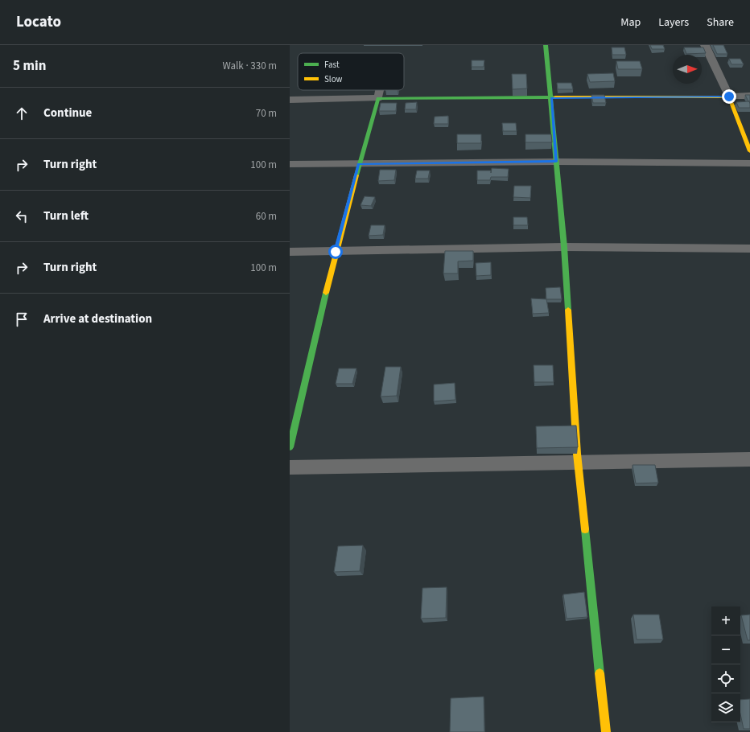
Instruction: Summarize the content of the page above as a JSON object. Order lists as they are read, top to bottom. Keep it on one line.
{"legend":["Fast","Slow"],"north":"right","page":{"header":"Locato","nav":["Map","Layers","Share"],"heading":["5 min","Walk · 330 m"],"list":[["Continue","70 m"],["Turn right","100 m"],["Turn left","60 m"],["Turn right","100 m"],"Arrive at destination"],"map_buttons":["+","−"]}}
